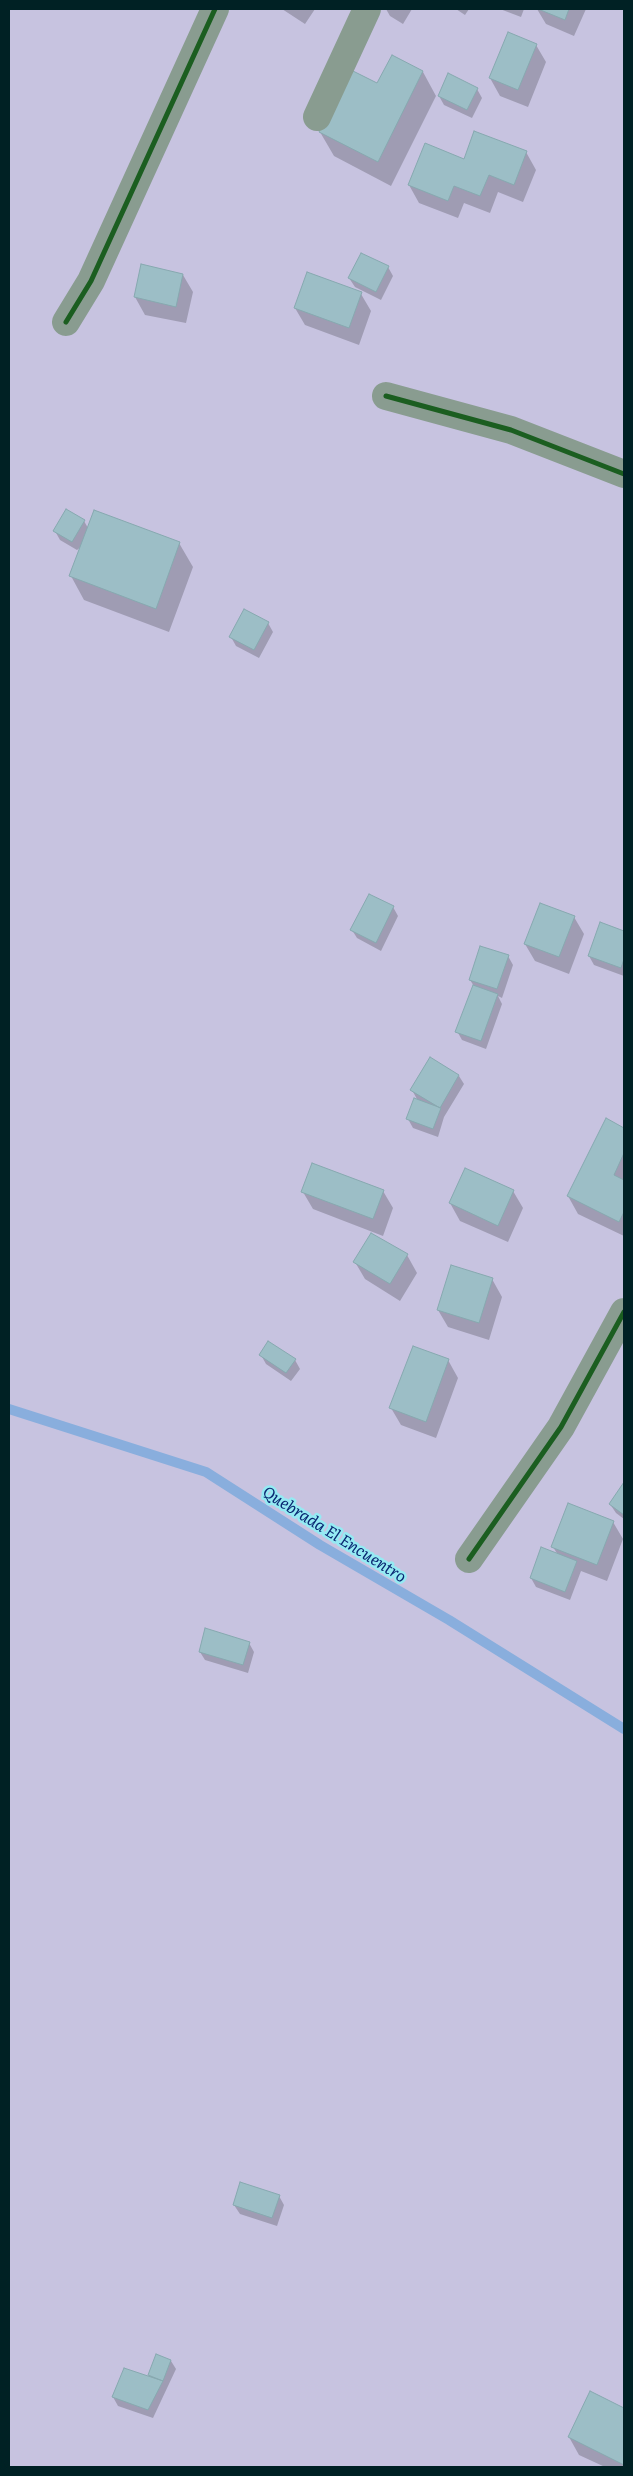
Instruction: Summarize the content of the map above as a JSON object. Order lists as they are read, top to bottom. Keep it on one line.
{"water":["Quebrada El Encuentro"]}
